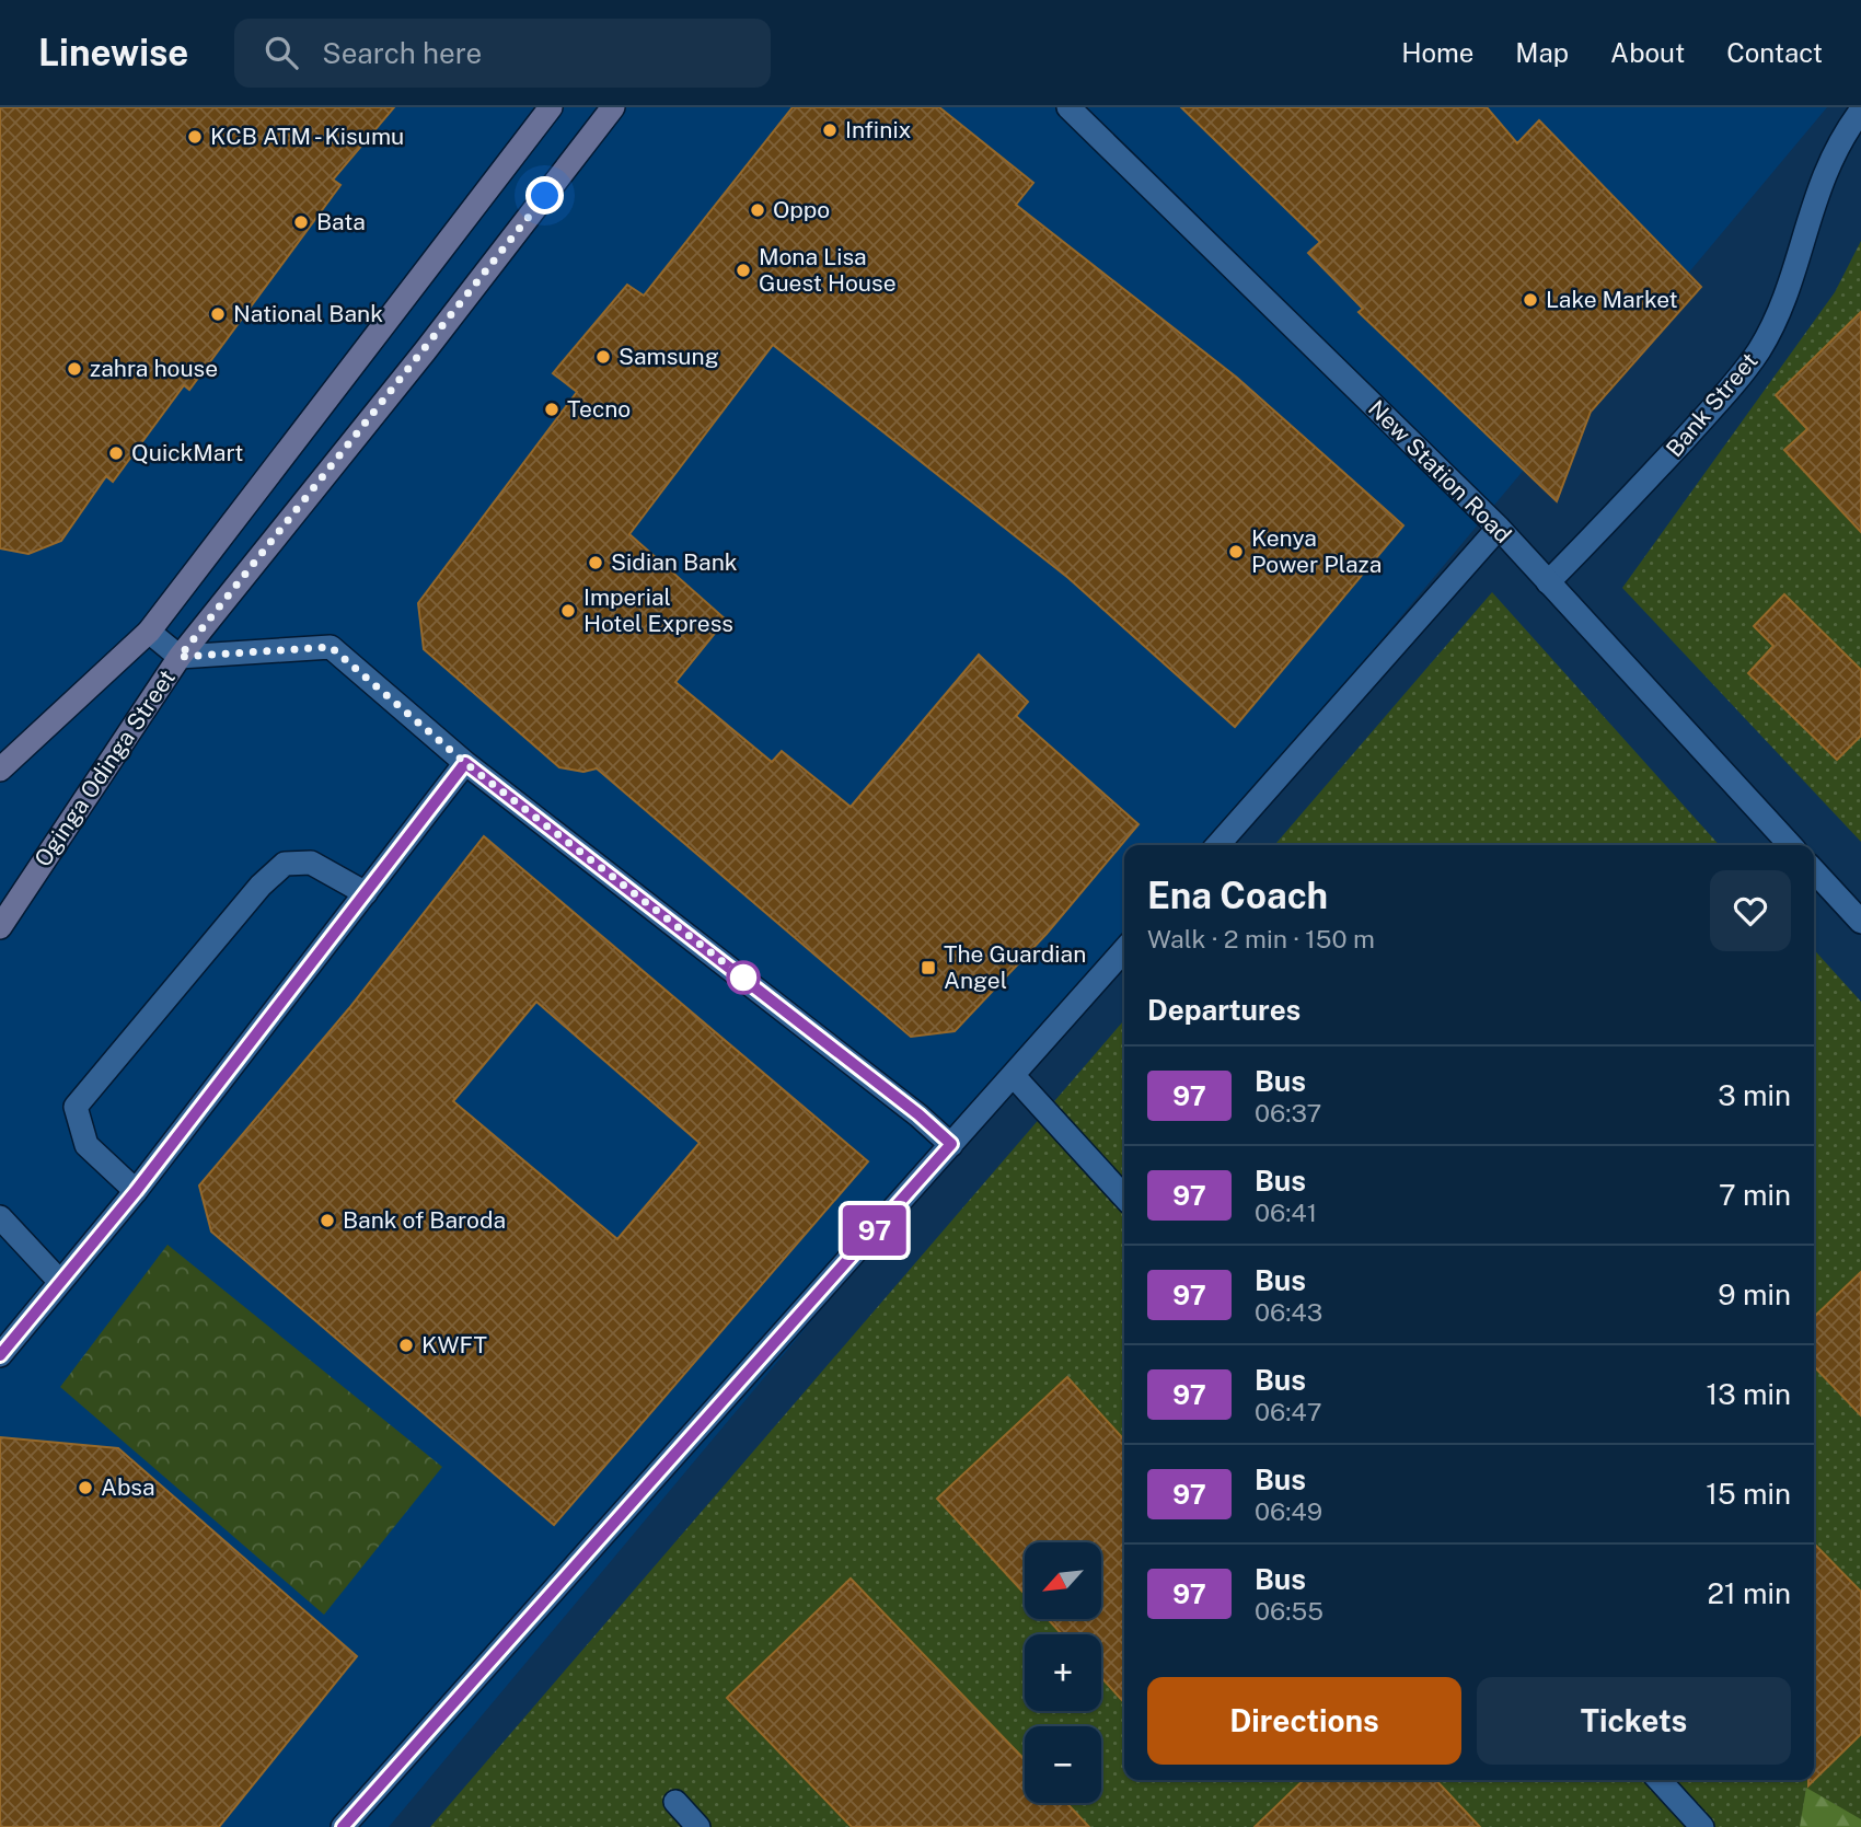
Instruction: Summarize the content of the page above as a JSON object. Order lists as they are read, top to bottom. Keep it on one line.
{"streets":{"main road":["Oginga Odinga Street"],"street":["Bank Street","New Station Road"]},"crossings":[["Bank Street","New Station Road"]],"places":{"other":["Infinix","KCB ATM - Kisumu","Oppo","Bata","Mona Lisa Guest House","Lake Market","National Bank","Samsung","zahra house","Tecno","QuickMart","Kenya Power Plaza","Sidian Bank","Imperial Hotel Express","Bank of Baroda","KWFT","Absa"],"transit":["The Guardian Angel"]},"lines":["bus line 97"],"north":"bottom left","page":{"header":"Linewise","search":"Search here","nav":["Home","Map","About","Contact"],"on_map":"97","heading":[["Ena Coach","Walk · 2 min · 150 m"],"Departures"],"list":[{"mark":"97","name":"Bus","note":"06:37","value":"3 min"},{"mark":"97","name":"Bus","note":"06:41","value":"7 min"},{"mark":"97","name":"Bus","note":"06:43","value":"9 min"},{"mark":"97","name":"Bus","note":"06:47","value":"13 min"},{"mark":"97","name":"Bus","note":"06:49","value":"15 min"},{"mark":"97","name":"Bus","note":"06:55","value":"21 min"}],"map_buttons":["+","−"],"buttons":["Directions","Tickets"]}}
